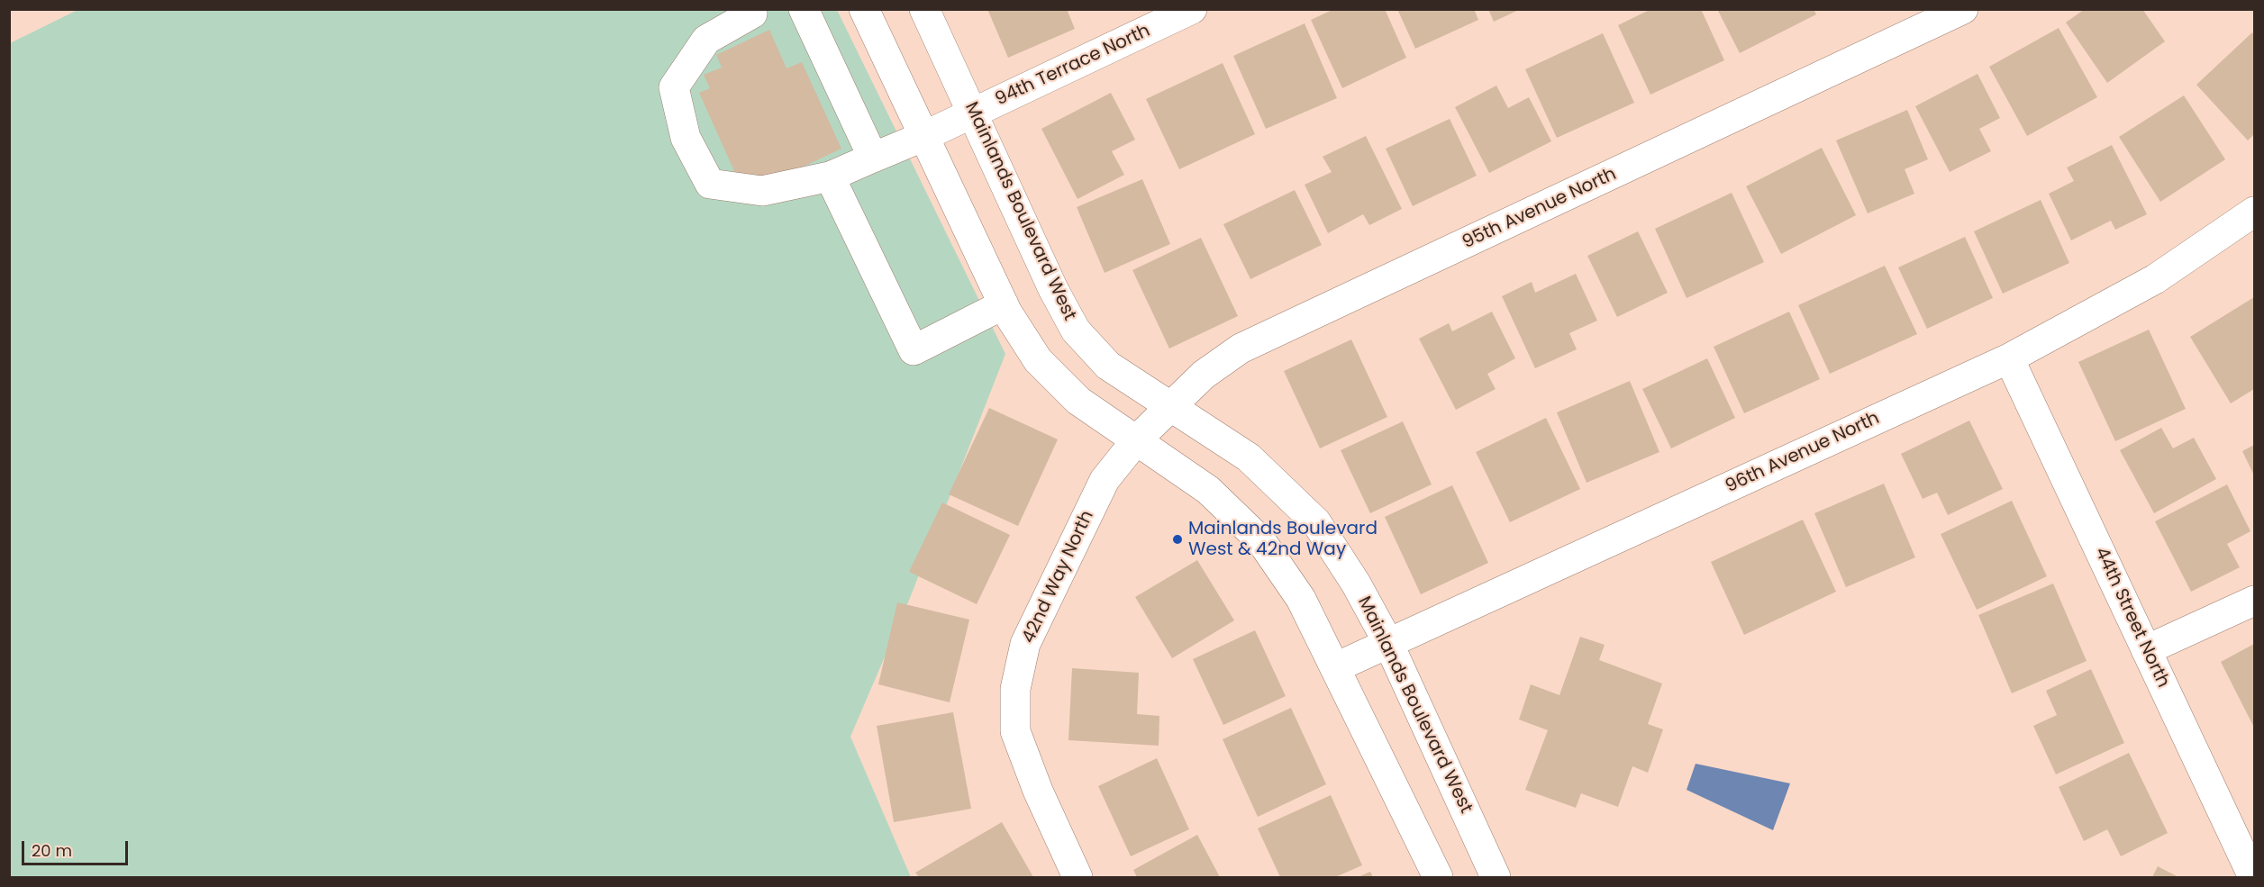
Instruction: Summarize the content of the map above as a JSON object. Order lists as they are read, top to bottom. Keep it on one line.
{"streets":{"street":["94th Terrace North","95th Avenue North","Mainlands Boulevard West","96th Avenue North","42nd Way North","44th Street North"]},"crossings":[["94th Terrace North","Mainlands Boulevard West"],["95th Avenue North","Mainlands Boulevard West"],["95th Avenue North","42nd Way North"],["Mainlands Boulevard West","96th Avenue North"],["96th Avenue North","44th Street North"]],"places":["Mainlands Boulevard West & 42nd Way"],"scale_bar":"20 m"}
